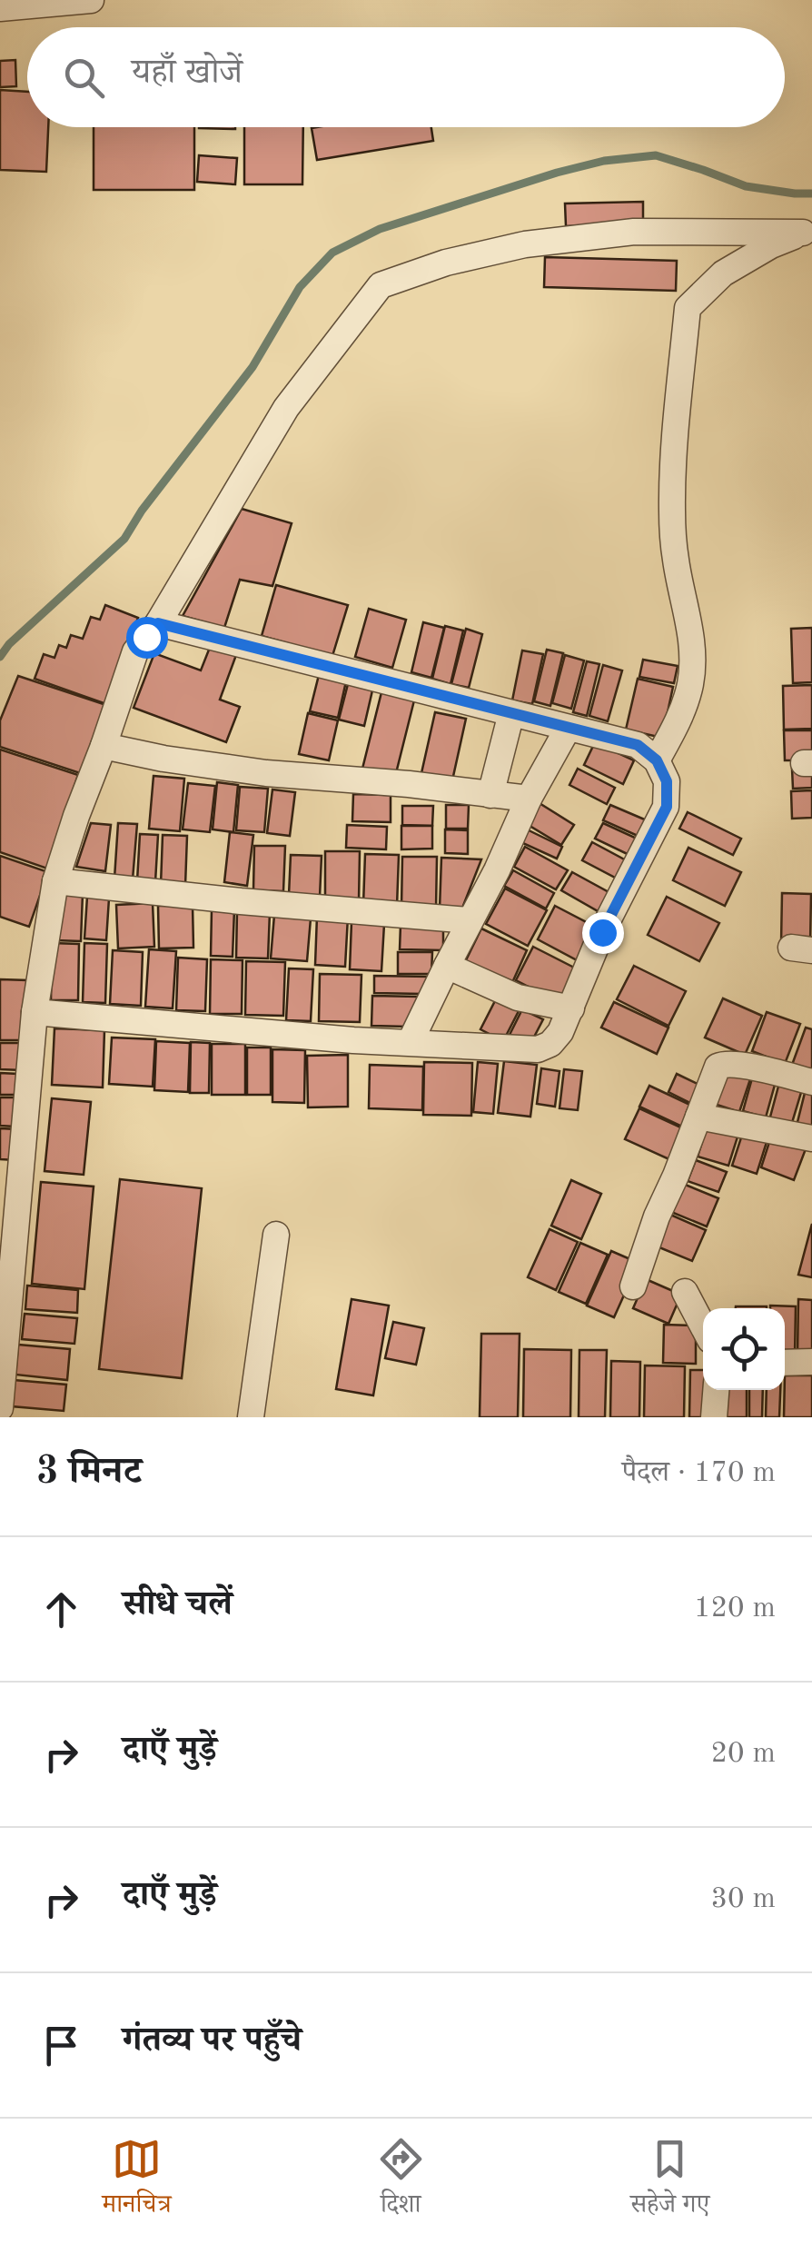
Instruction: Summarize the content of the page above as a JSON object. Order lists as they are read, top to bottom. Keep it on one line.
{"page":{"search":"यहाँ खोजें","heading":["3 मिनट","पैदल · 170 m"],"list":[["सीधे चलें","120 m"],["दाएँ मुड़ें","20 m"],["दाएँ मुड़ें","30 m"],"गंतव्य पर पहुँचे"],"nav":["मानचित्र","दिशा","सहेजे गए"]}}
